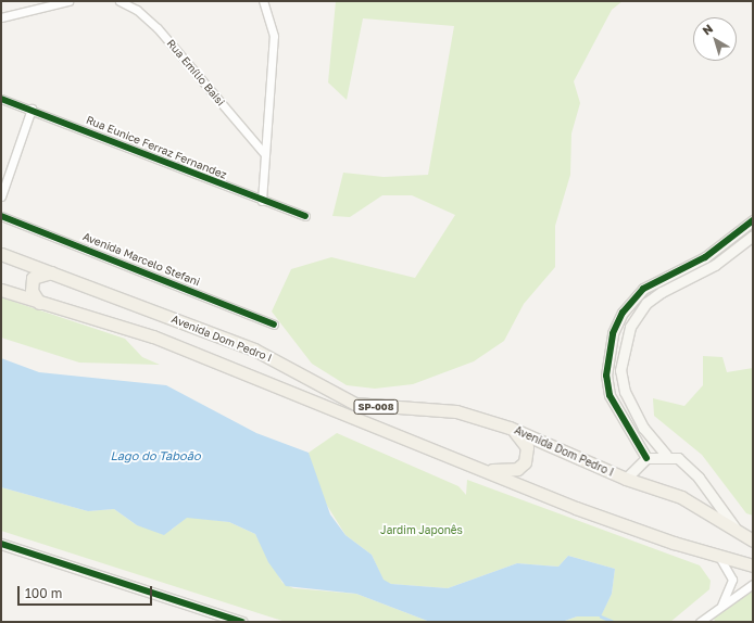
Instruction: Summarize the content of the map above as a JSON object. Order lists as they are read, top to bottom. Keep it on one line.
{"streets":{"main road":["Avenida Dom Pedro I","SP-008"],"street":["Rua Emílio Baisi","Rua Eunice Ferraz Fernandez","Avenida Marcelo Stefani"]},"water":["Lago do Taboão"],"parks":["Jardim Japonês"],"scale_bar":"100 m","north":"top left"}
